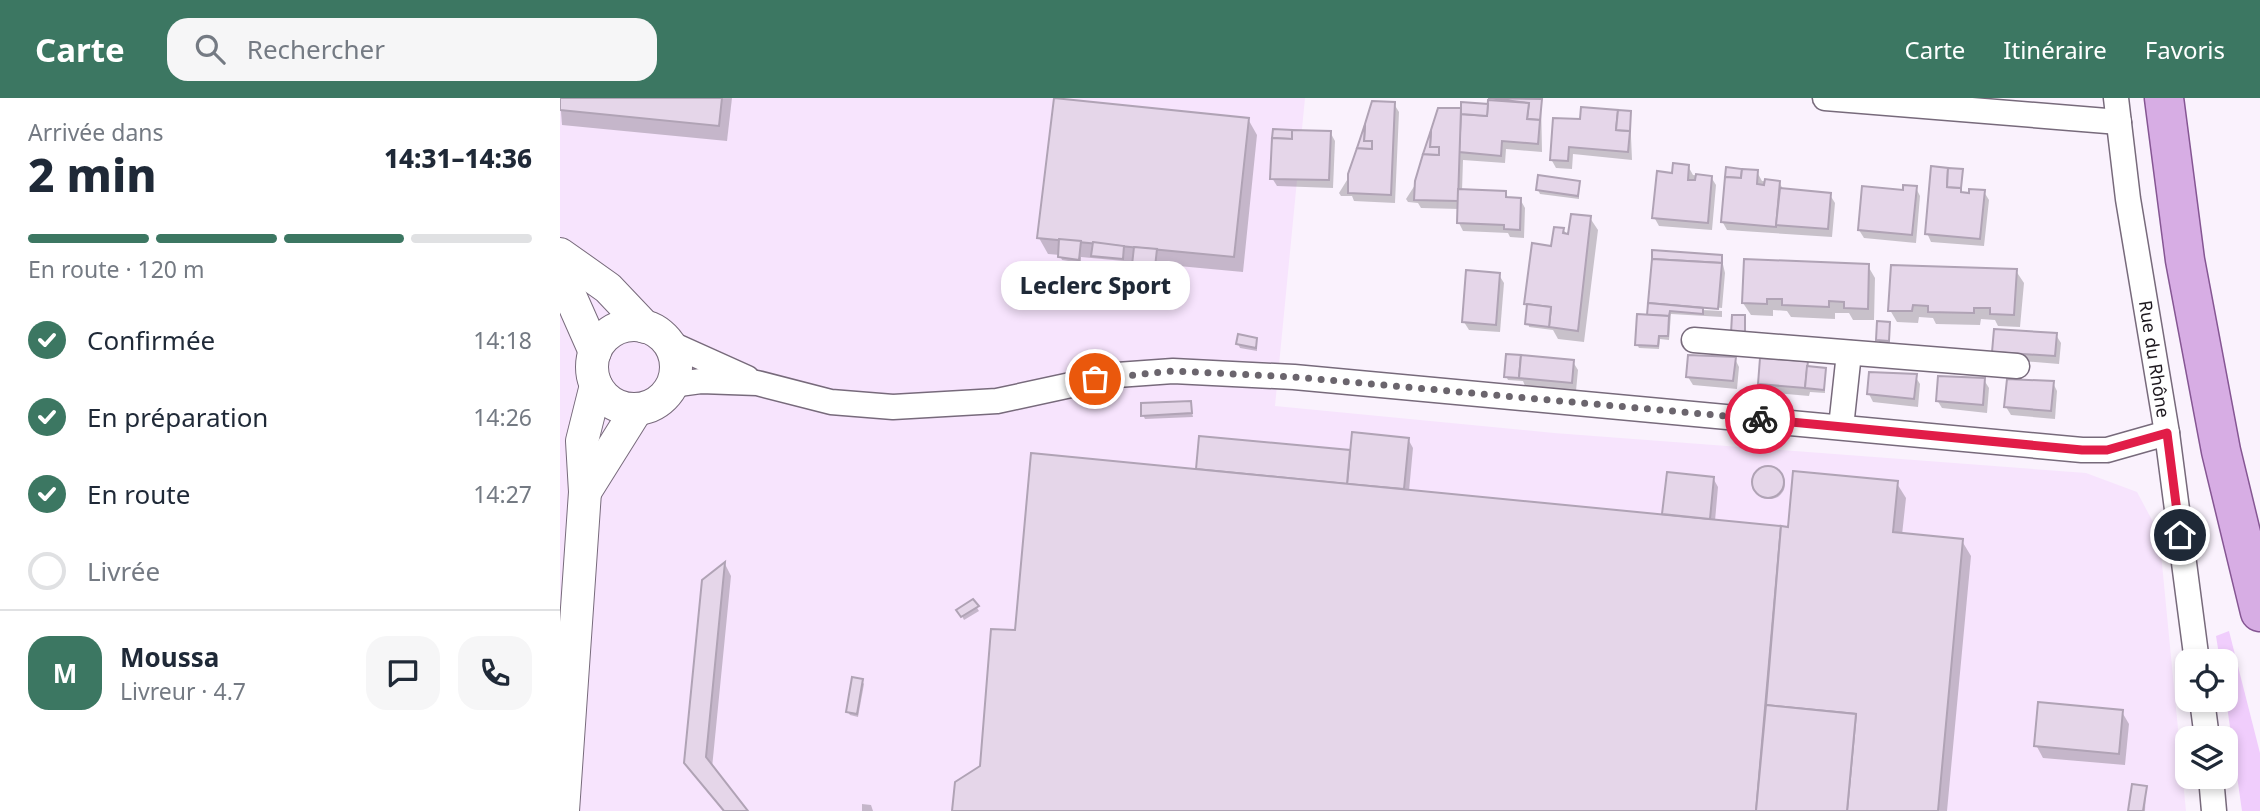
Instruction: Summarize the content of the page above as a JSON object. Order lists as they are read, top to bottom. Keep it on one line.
{"streets":{"street":["Rue du Rhône"]},"places":["Leclerc Sport"],"page":{"header":"Carte","search":"Rechercher","nav":["Carte","Itinéraire","Favoris"],"heading":["2 min","Arrivée dans","14:31–14:36"],"panel":["Moussa","Livreur · 4.7"],"bar":"En route · 120 m","bubble":"Leclerc Sport","list":[["Confirmée","14:18"],["En préparation","14:26"],["En route","14:27"],"Livrée"],"round":"M"}}
